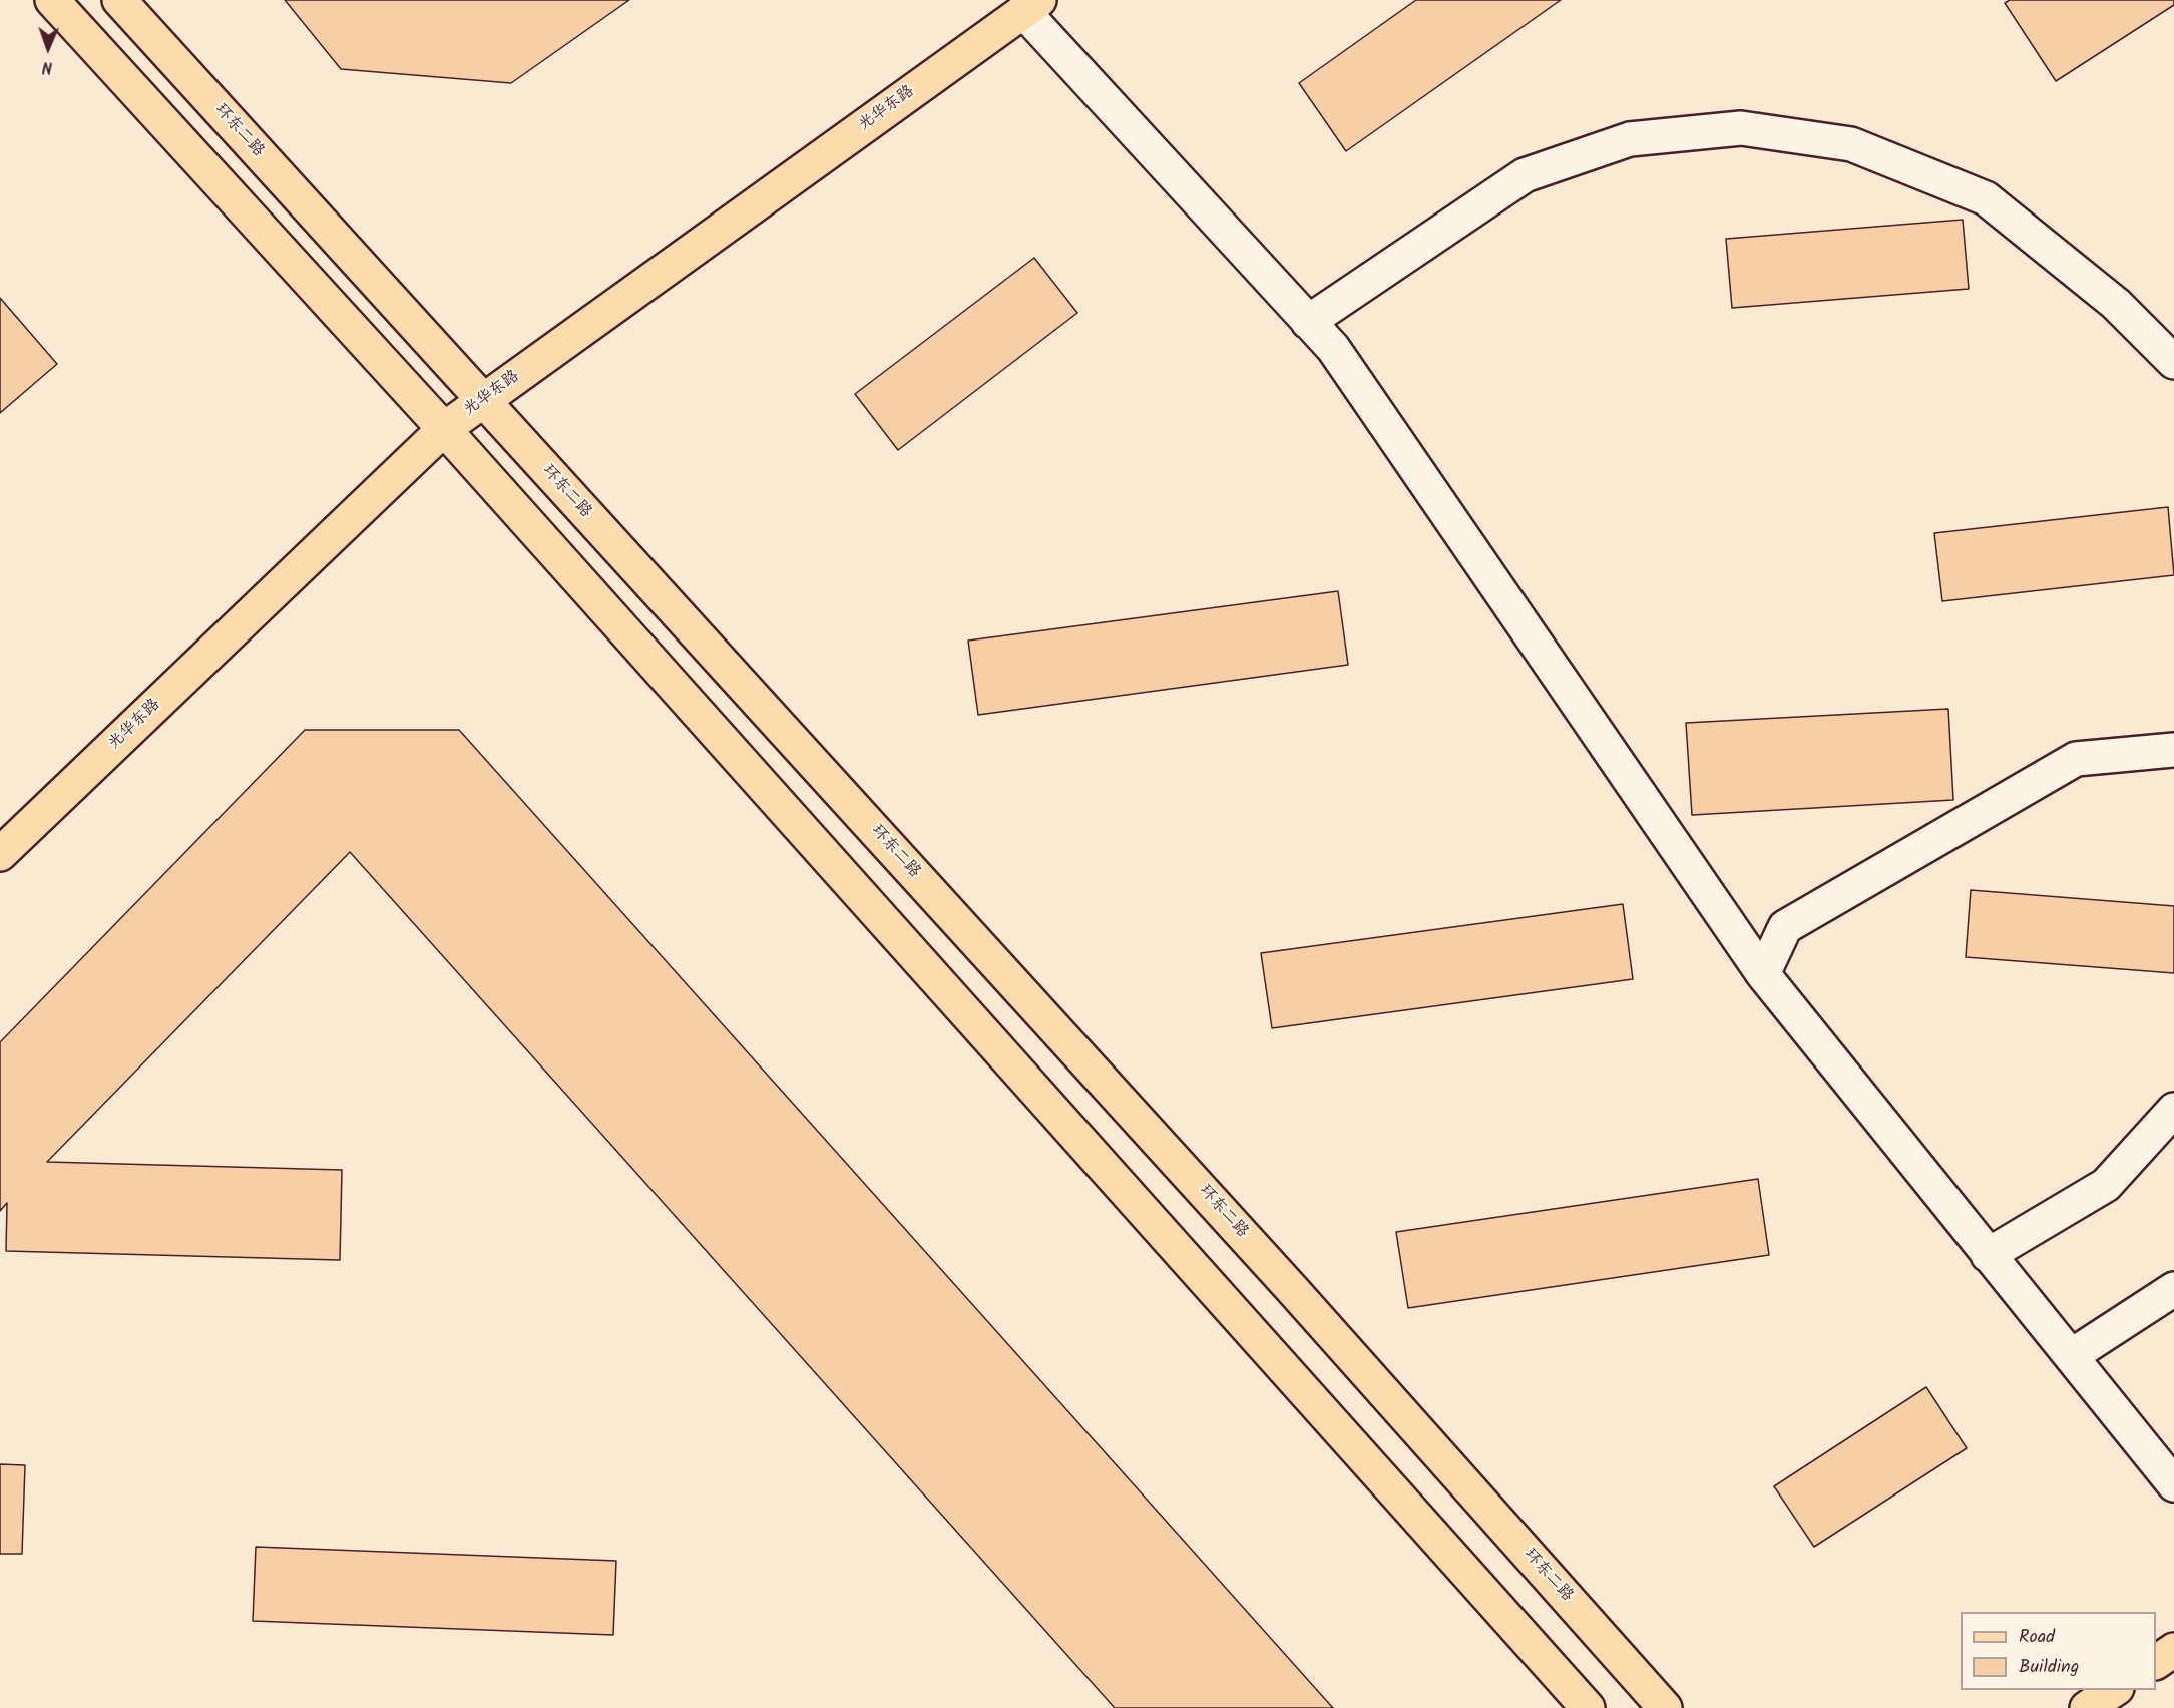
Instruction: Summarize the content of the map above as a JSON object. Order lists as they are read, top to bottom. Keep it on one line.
{"streets":{"main road":["光华东路","环东二路"]},"crossings":[["光华东路","环东二路"]],"legend":["Road","Building"],"north":"bottom"}
